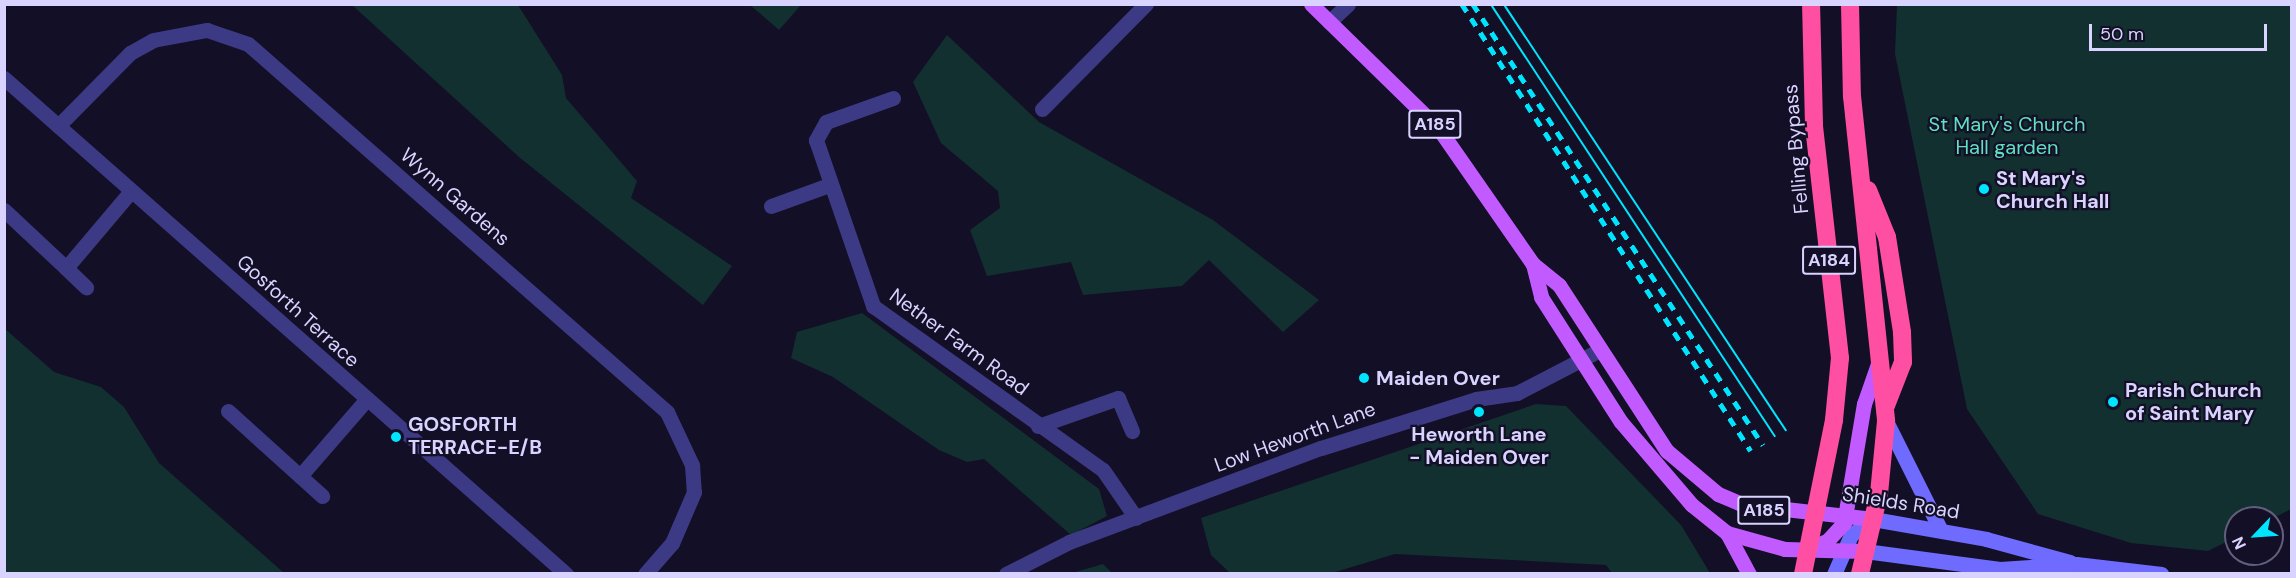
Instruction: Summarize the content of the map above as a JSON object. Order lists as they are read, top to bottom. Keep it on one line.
{"streets":{"highway":["Felling Bypass","A184"],"main road":["A185","Shields Road"],"street":["Wynn Gardens","Gosforth Terrace","Nether Farm Road","Low Heworth Lane"]},"crossings":[["A185","Low Heworth Lane"],["A185","Shields Road"],["Felling Bypass","Shields Road"],["Wynn Gardens","Gosforth Terrace"],["A184","Shields Road"],["Nether Farm Road","Low Heworth Lane"],["Low Heworth Lane","Shields Road"]],"parks":["St Mary's Church Hall garden"],"places":["St Mary's Church Hall","Maiden Over","Parish Church of Saint Mary","Heworth Lane - Maiden Over","GOSFORTH TERRACE-E/B"],"scale_bar":"50 m","north":"bottom left"}
